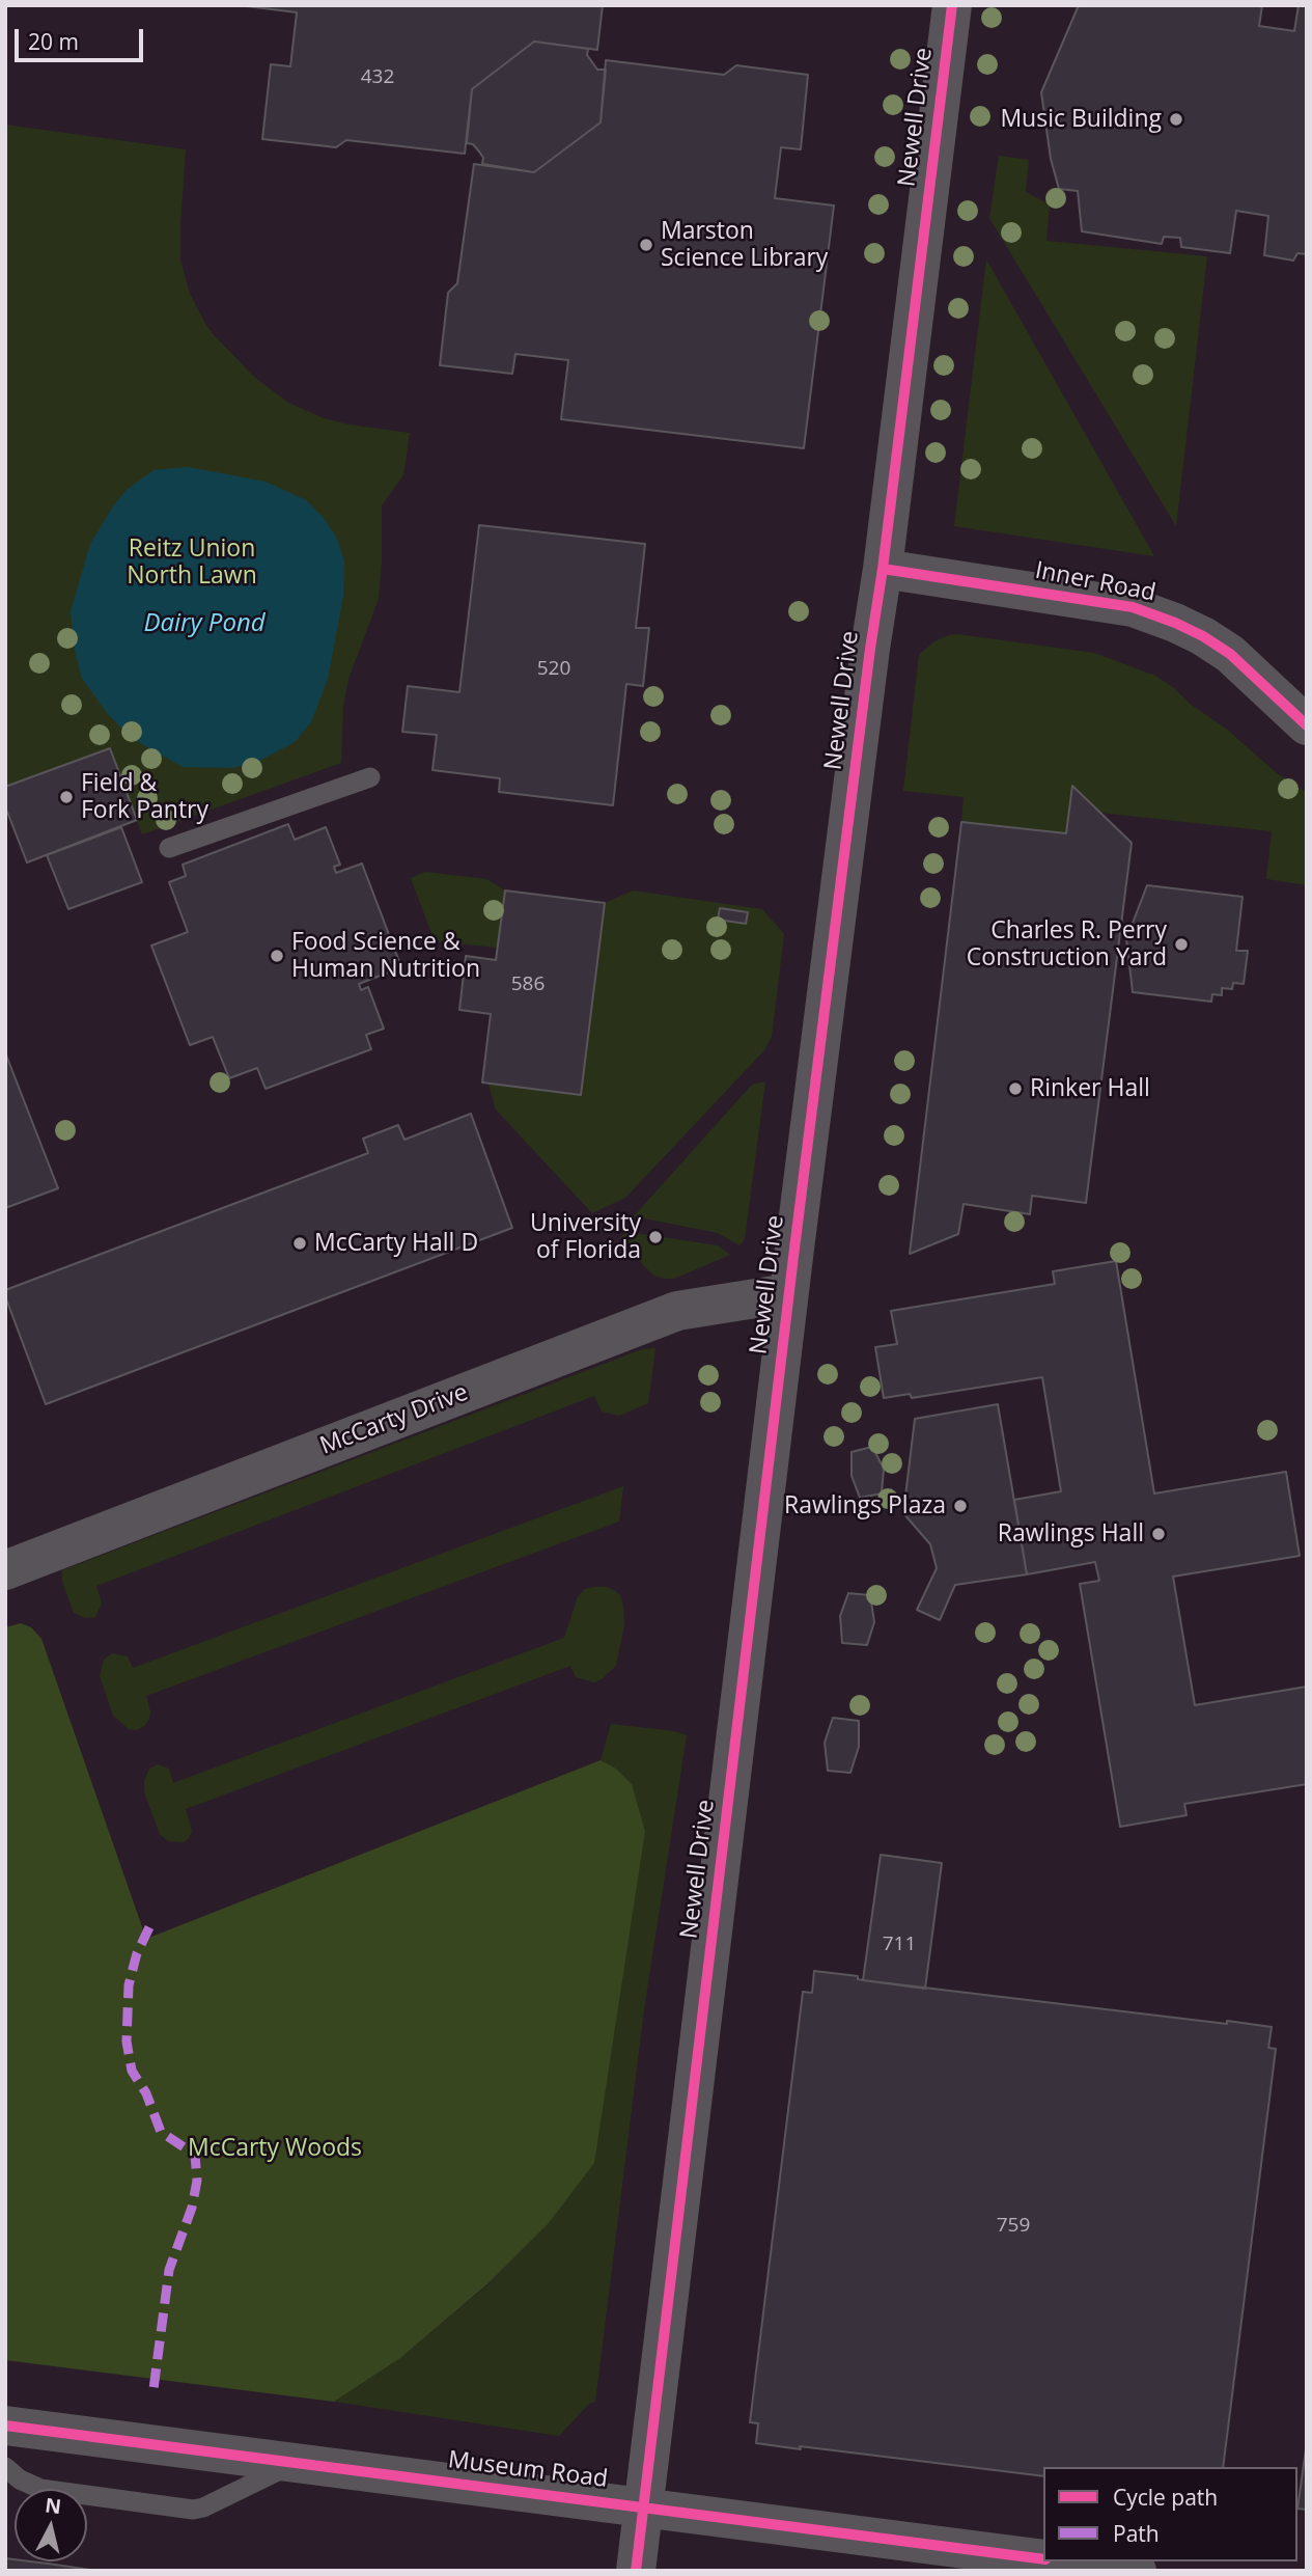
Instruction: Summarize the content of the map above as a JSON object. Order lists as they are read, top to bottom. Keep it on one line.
{"streets":{"street":["Newell Drive","Inner Road","McCarty Drive","Museum Road"]},"crossings":[["Newell Drive","Inner Road"],["Newell Drive","McCarty Drive"],["Newell Drive","Museum Road"]],"water":["Dairy Pond"],"parks":["Reitz Union North Lawn","McCarty Woods"],"places":["Music Building","Marston Science Library","Field & Fork Pantry","Charles R. Perry Construction Yard","Food Science & Human Nutrition","Rinker Hall","University of Florida","McCarty Hall D","Rawlings Plaza","Rawlings Hall"],"house_numbers":["432","520","586","711","759"],"legend":["Cycle path","Path"],"scale_bar":"20 m","north":"top"}
